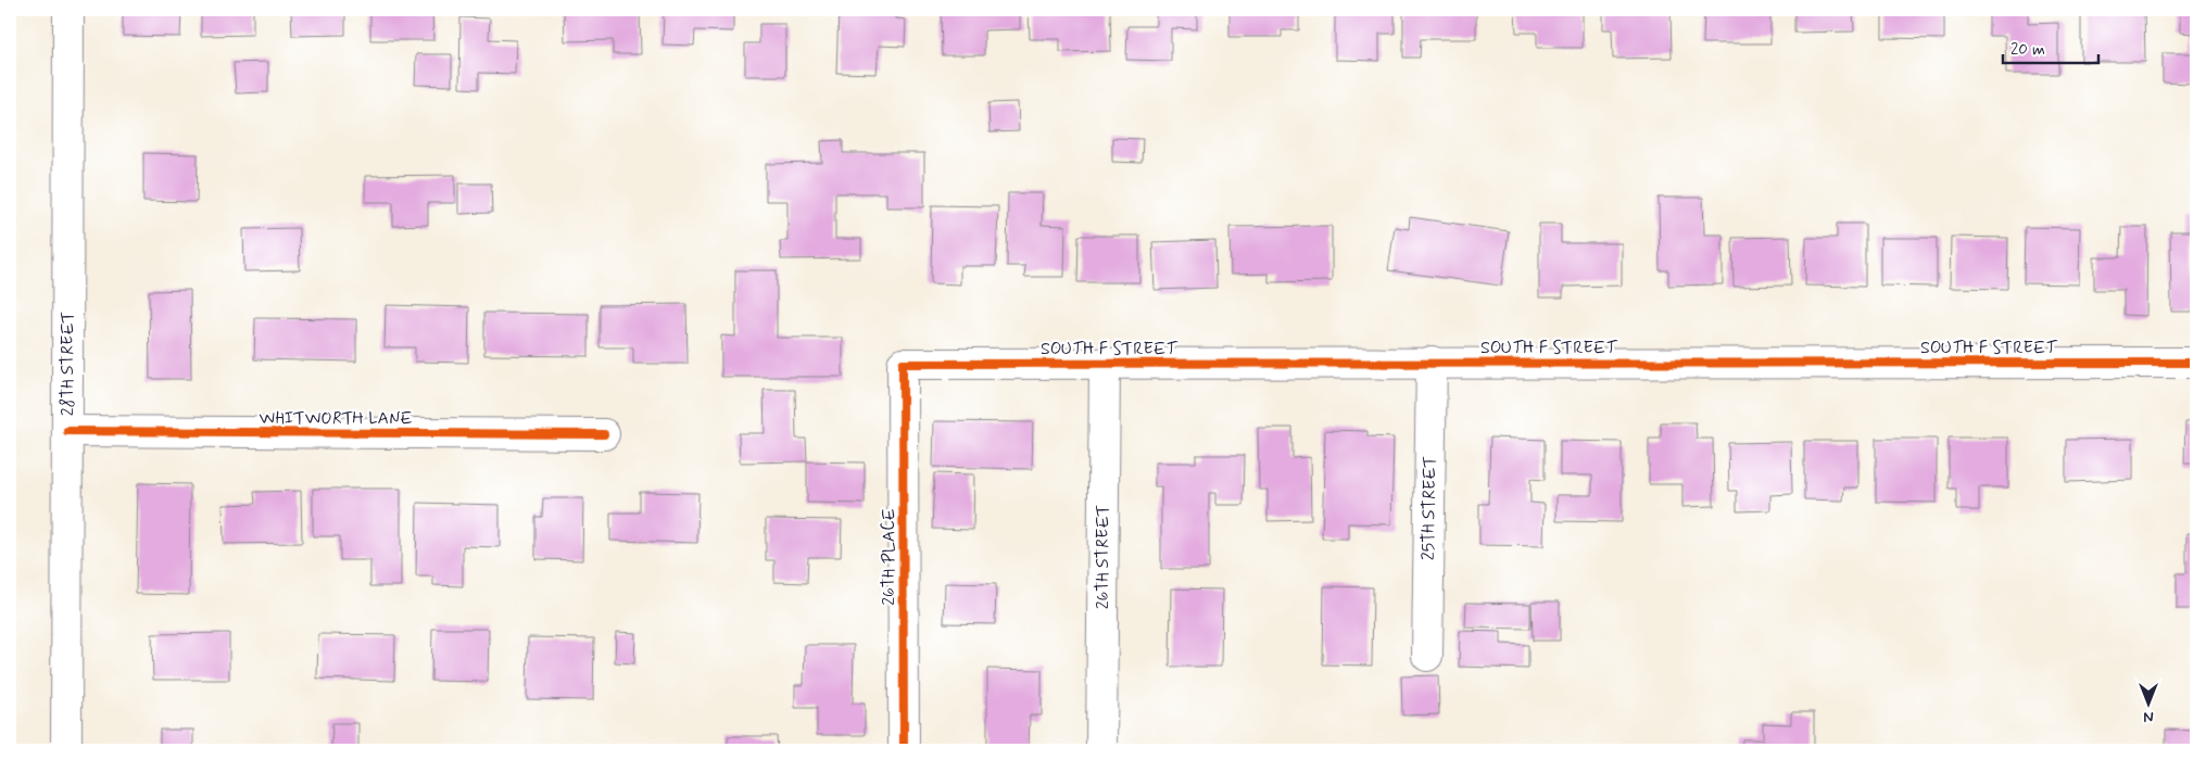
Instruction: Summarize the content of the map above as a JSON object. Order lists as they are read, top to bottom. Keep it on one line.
{"streets":{"street":["SOUTH F STREET","28TH STREET","WHITWORTH LANE","25TH STREET","26TH PLACE","26TH STREET"]},"crossings":[["SOUTH F STREET","25TH STREET"],["SOUTH F STREET","26TH PLACE"],["SOUTH F STREET","26TH STREET"],["28TH STREET","WHITWORTH LANE"]],"scale_bar":"20 m","north":"bottom"}
